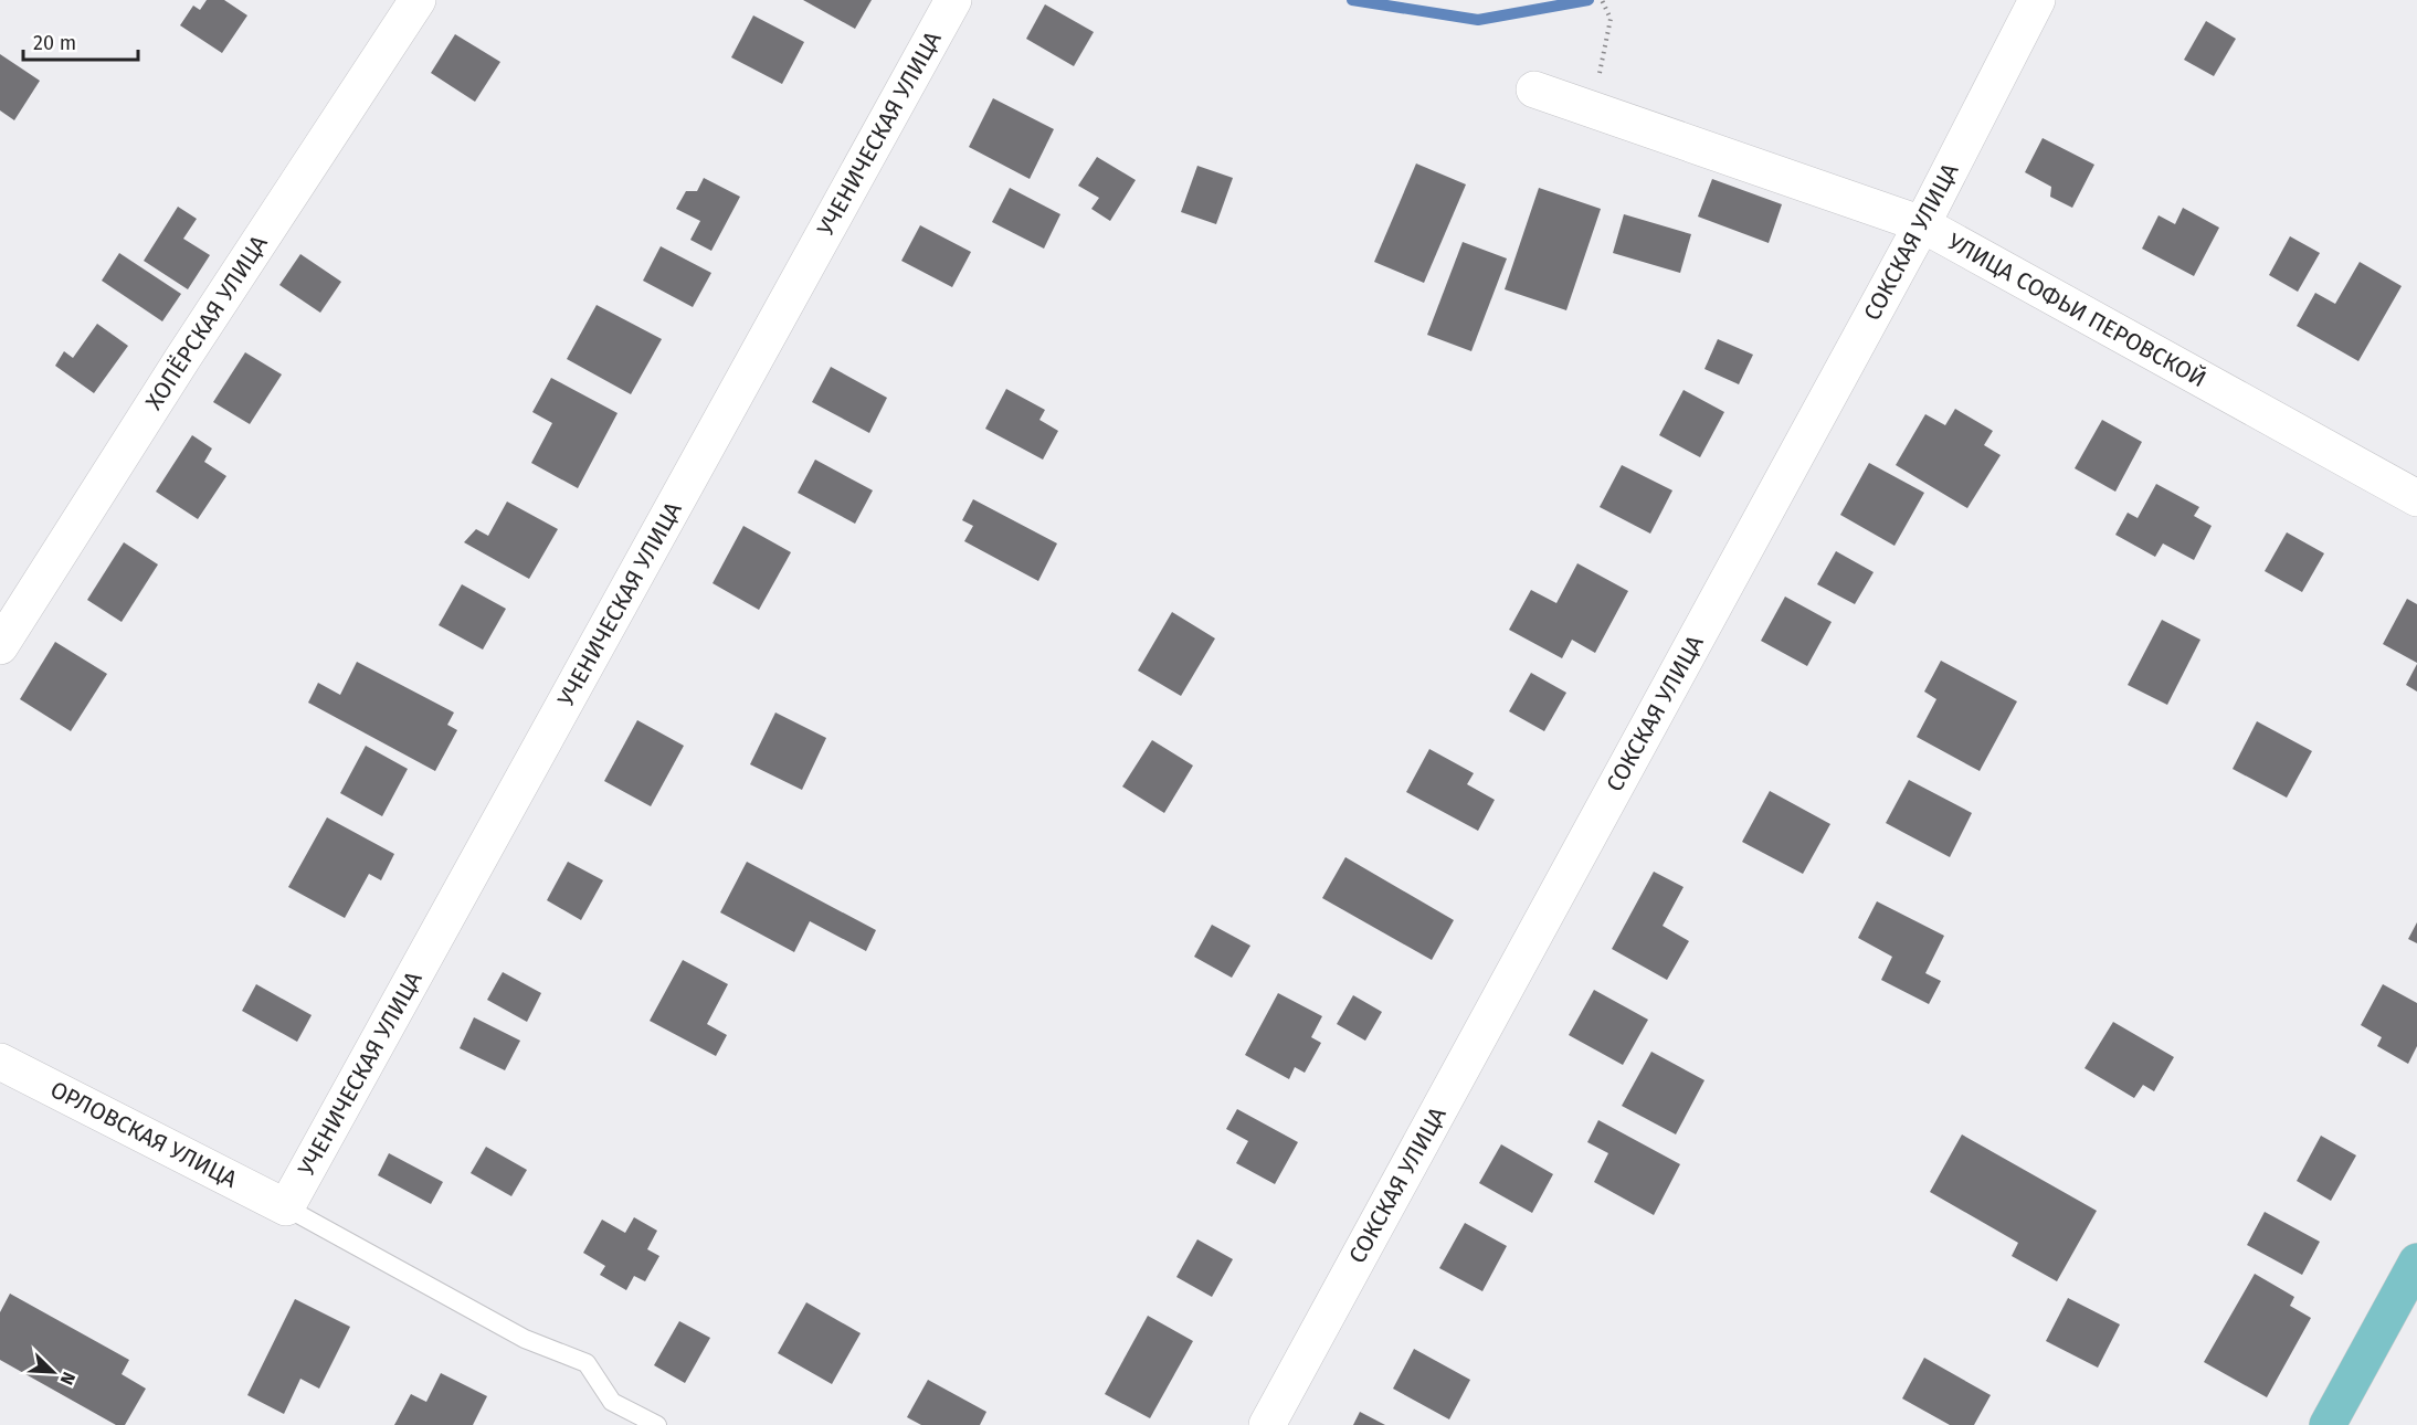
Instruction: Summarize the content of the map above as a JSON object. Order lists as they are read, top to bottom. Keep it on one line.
{"streets":{"street":["УЧЕНИЧЕСКАЯ УЛИЦА","СОКСКАЯ УЛИЦА","УЛИЦА СОФЬИ ПЕРОВСКОЙ","ХОПЁРСКАЯ УЛИЦА","ОРЛОВСКАЯ УЛИЦА"]},"crossings":[["УЧЕНИЧЕСКАЯ УЛИЦА","ОРЛОВСКАЯ УЛИЦА"],["СОКСКАЯ УЛИЦА","УЛИЦА СОФЬИ ПЕРОВСКОЙ"]],"scale_bar":"20 m","north":"bottom right"}
